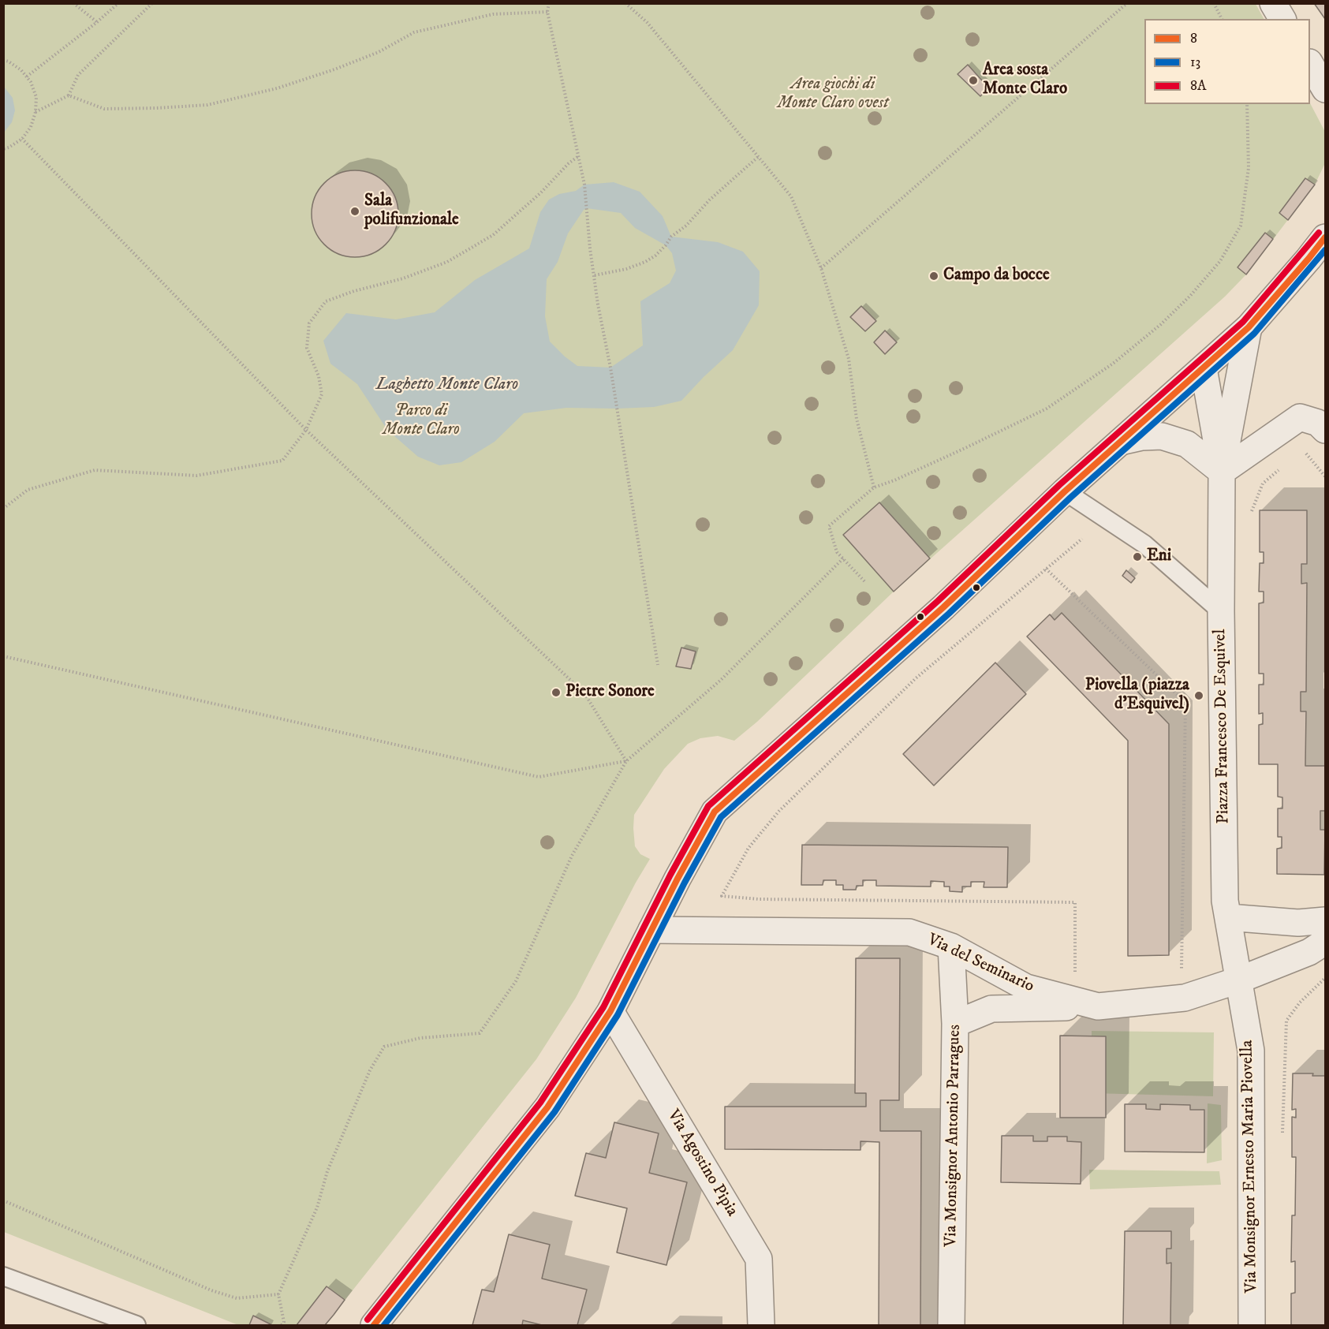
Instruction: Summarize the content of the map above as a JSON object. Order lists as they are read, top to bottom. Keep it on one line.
{"streets":{"street":["Piazza Francesco De Esquivel","Via del Seminario","Via Monsignor Antonio Parragues","Via Agostino Pipia","Via Monsignor Ernesto Maria Piovella"]},"crossings":[["Piazza Francesco De Esquivel","Via del Seminario"],["Piazza Francesco De Esquivel","Via Monsignor Ernesto Maria Piovella"],["Via del Seminario","Via Monsignor Antonio Parragues"],["Via del Seminario","Via Monsignor Ernesto Maria Piovella"]],"water":["Laghetto Monte Claro"],"parks":["Area giochi di Monte Claro ovest","Parco di Monte Claro"],"places":["Area sosta Monte Claro","Sala polifunzionale","Campo da bocce","Eni","Pietre Sonore","Piovella (piazza d'Esquivel)"],"lines":["transit line 8A","transit line 8","transit line 13"],"legend":["8","13","8A"]}
